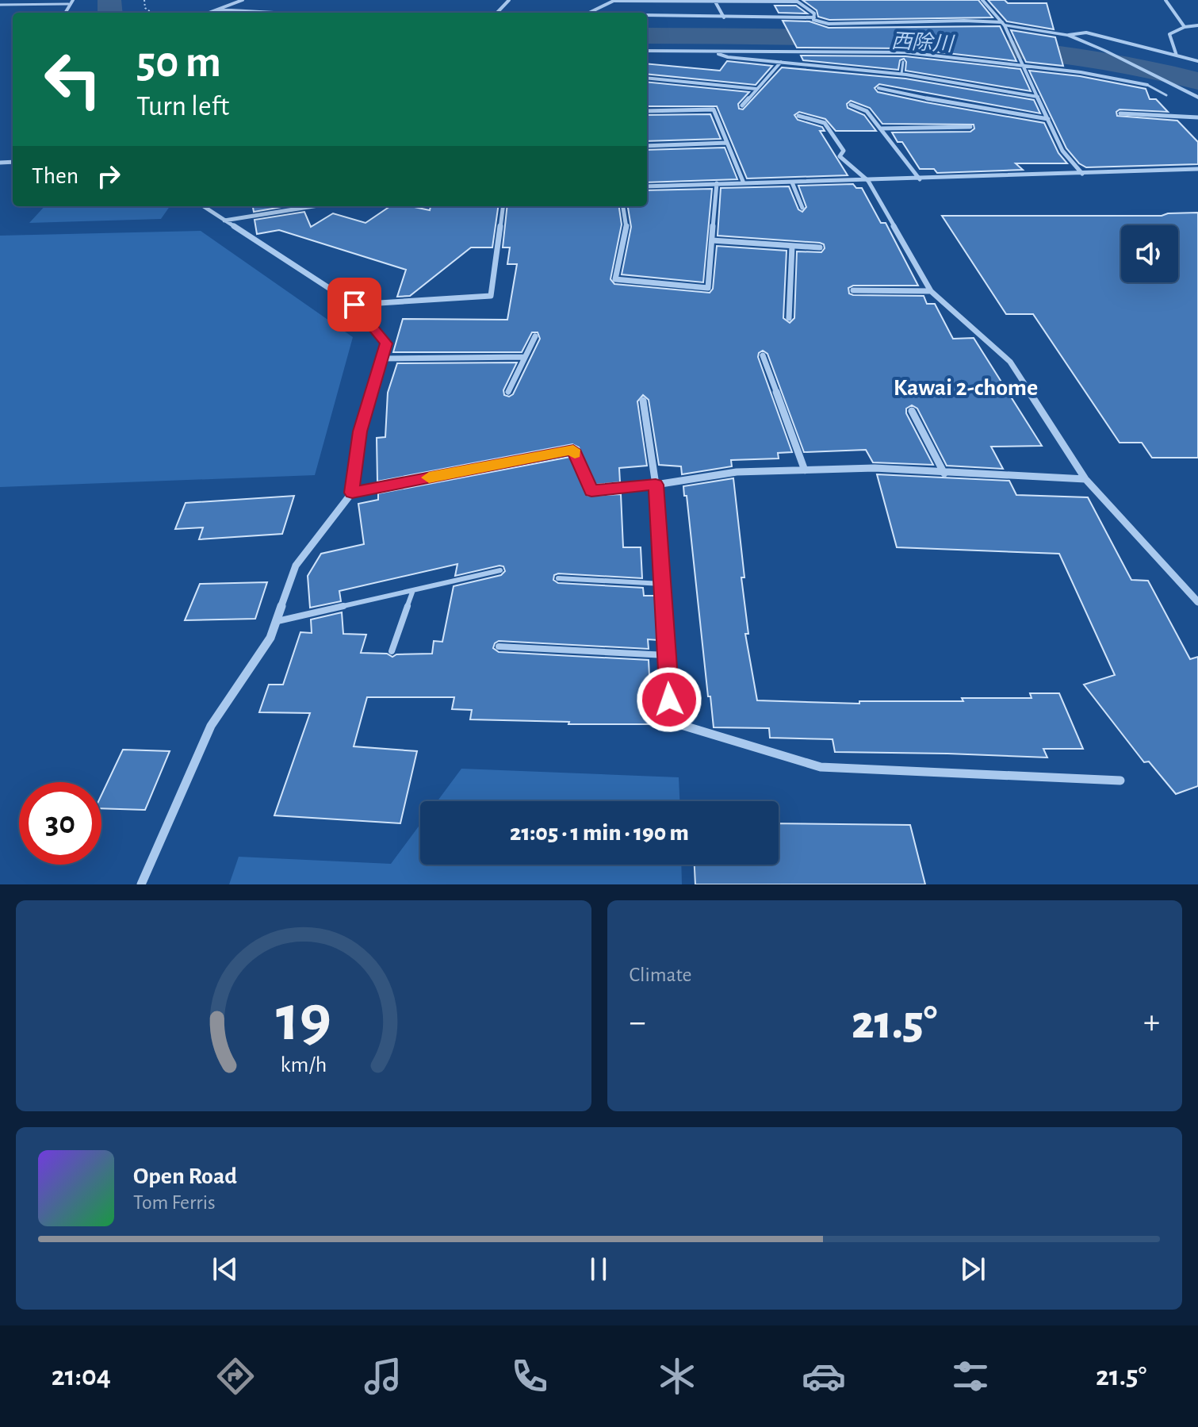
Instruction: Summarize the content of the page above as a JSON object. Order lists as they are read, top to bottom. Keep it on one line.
{"districts":["Kawai 2-chome"],"water":["西除川"],"page":{"turn":["50 m","Turn left"],"then":"Then","limit":"30","trip":"21:05 · 1 min · 190 m","tile":"Climate","heat":["−","21.5°","+"],"song":["Open Road","Tom Ferris"],"tabs":["21:04","21.5°"],"gauge":["19","km/h"]}}
